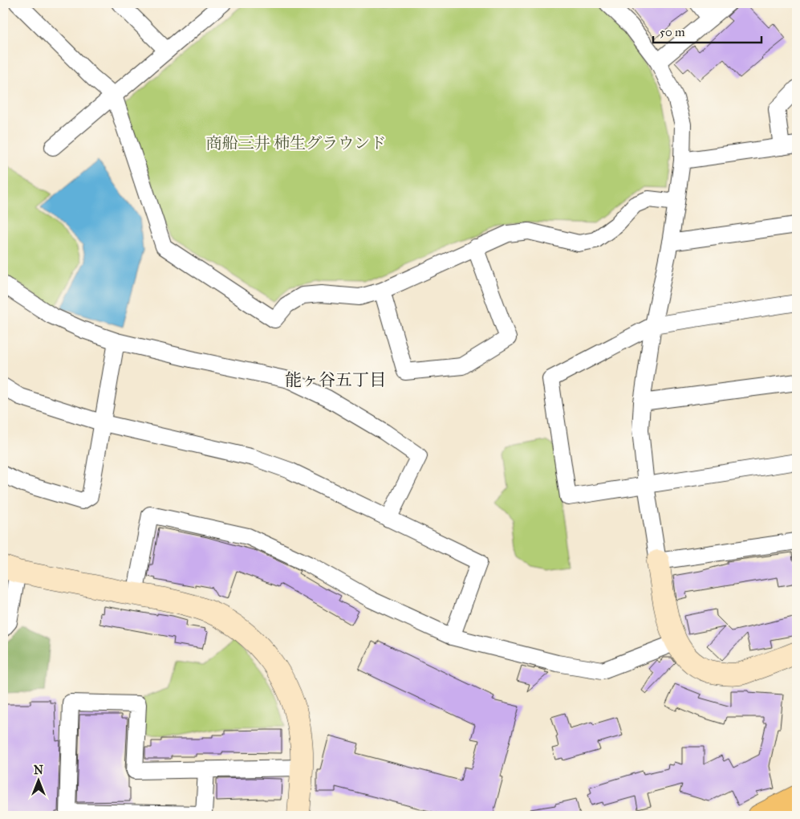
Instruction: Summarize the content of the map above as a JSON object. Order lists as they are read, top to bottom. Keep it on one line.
{"districts":["能ヶ谷五丁目"],"parks":["商船三井 柿生グラウンド"],"scale_bar":"50 m","north":"top"}
